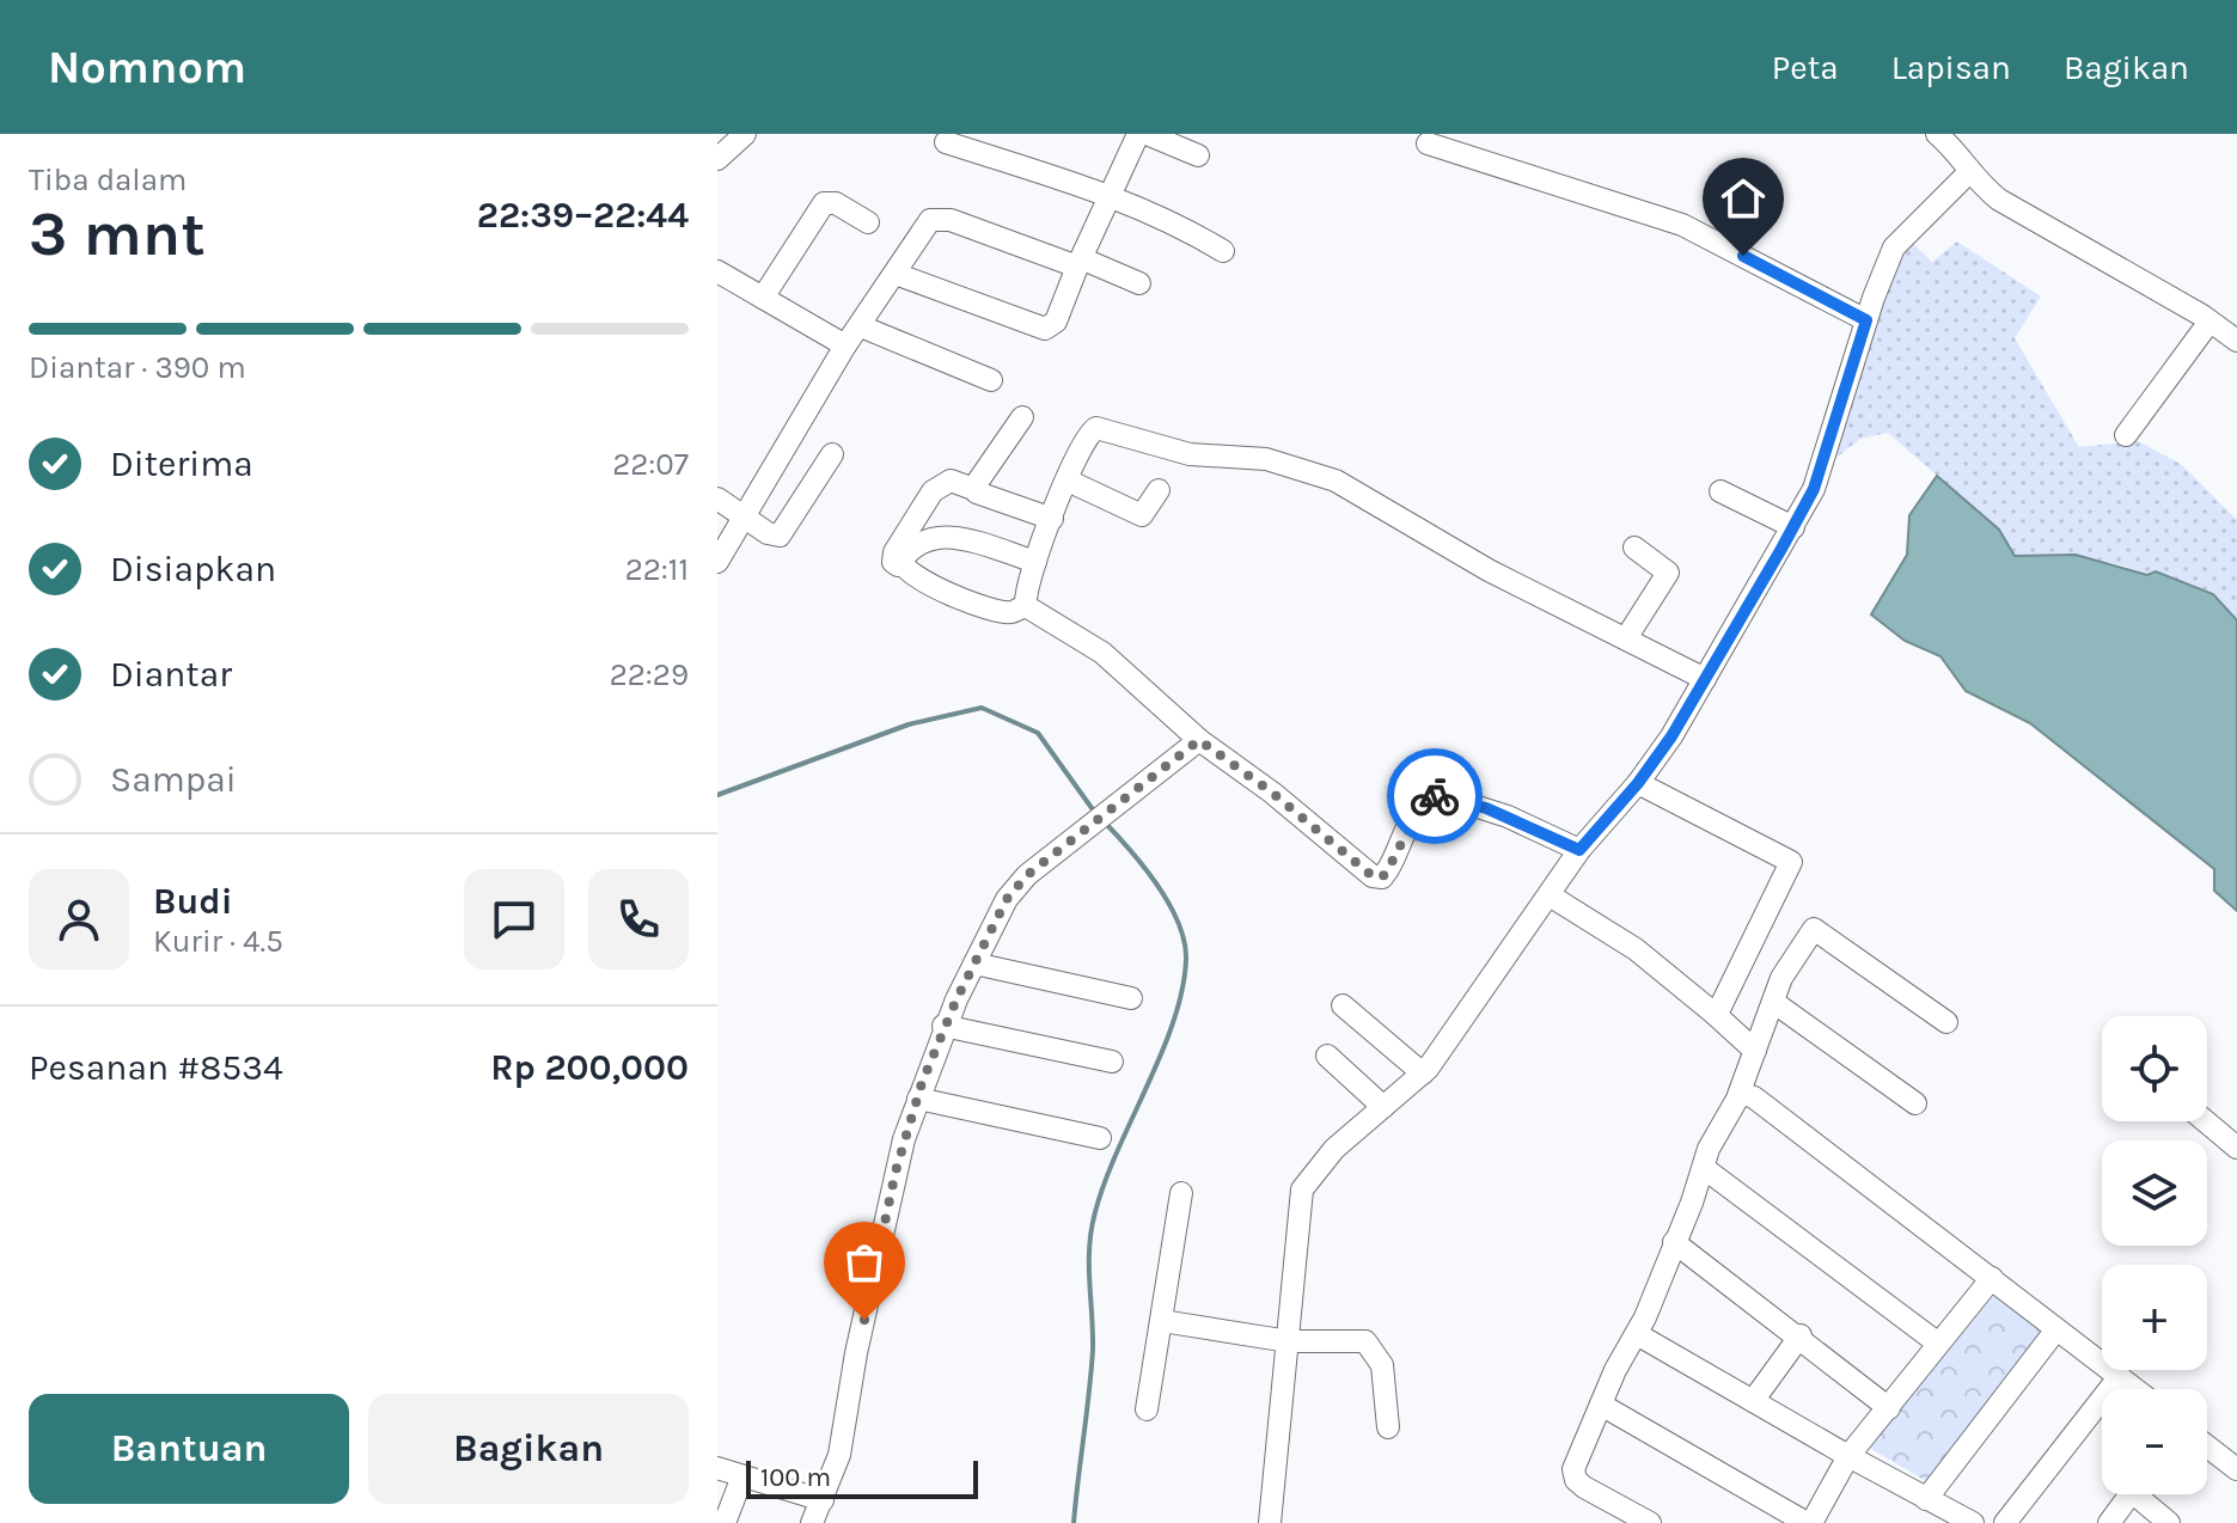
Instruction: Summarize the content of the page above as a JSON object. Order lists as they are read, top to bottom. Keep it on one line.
{"scale_bar":"100 m","page":{"header":"Nomnom","nav":["Peta","Lapisan","Bagikan"],"heading":["3 mnt","Tiba dalam","22:39–22:44"],"panel":["Budi","Kurir · 4.5","Pesanan #8534","Rp 200,000"],"bar":"Diantar · 390 m","list":[["Diterima","22:07"],["Disiapkan","22:11"],["Diantar","22:29"],"Sampai"],"map_buttons":["+","−"],"buttons":["Bantuan","Bagikan"],"scale":"100 m"}}
